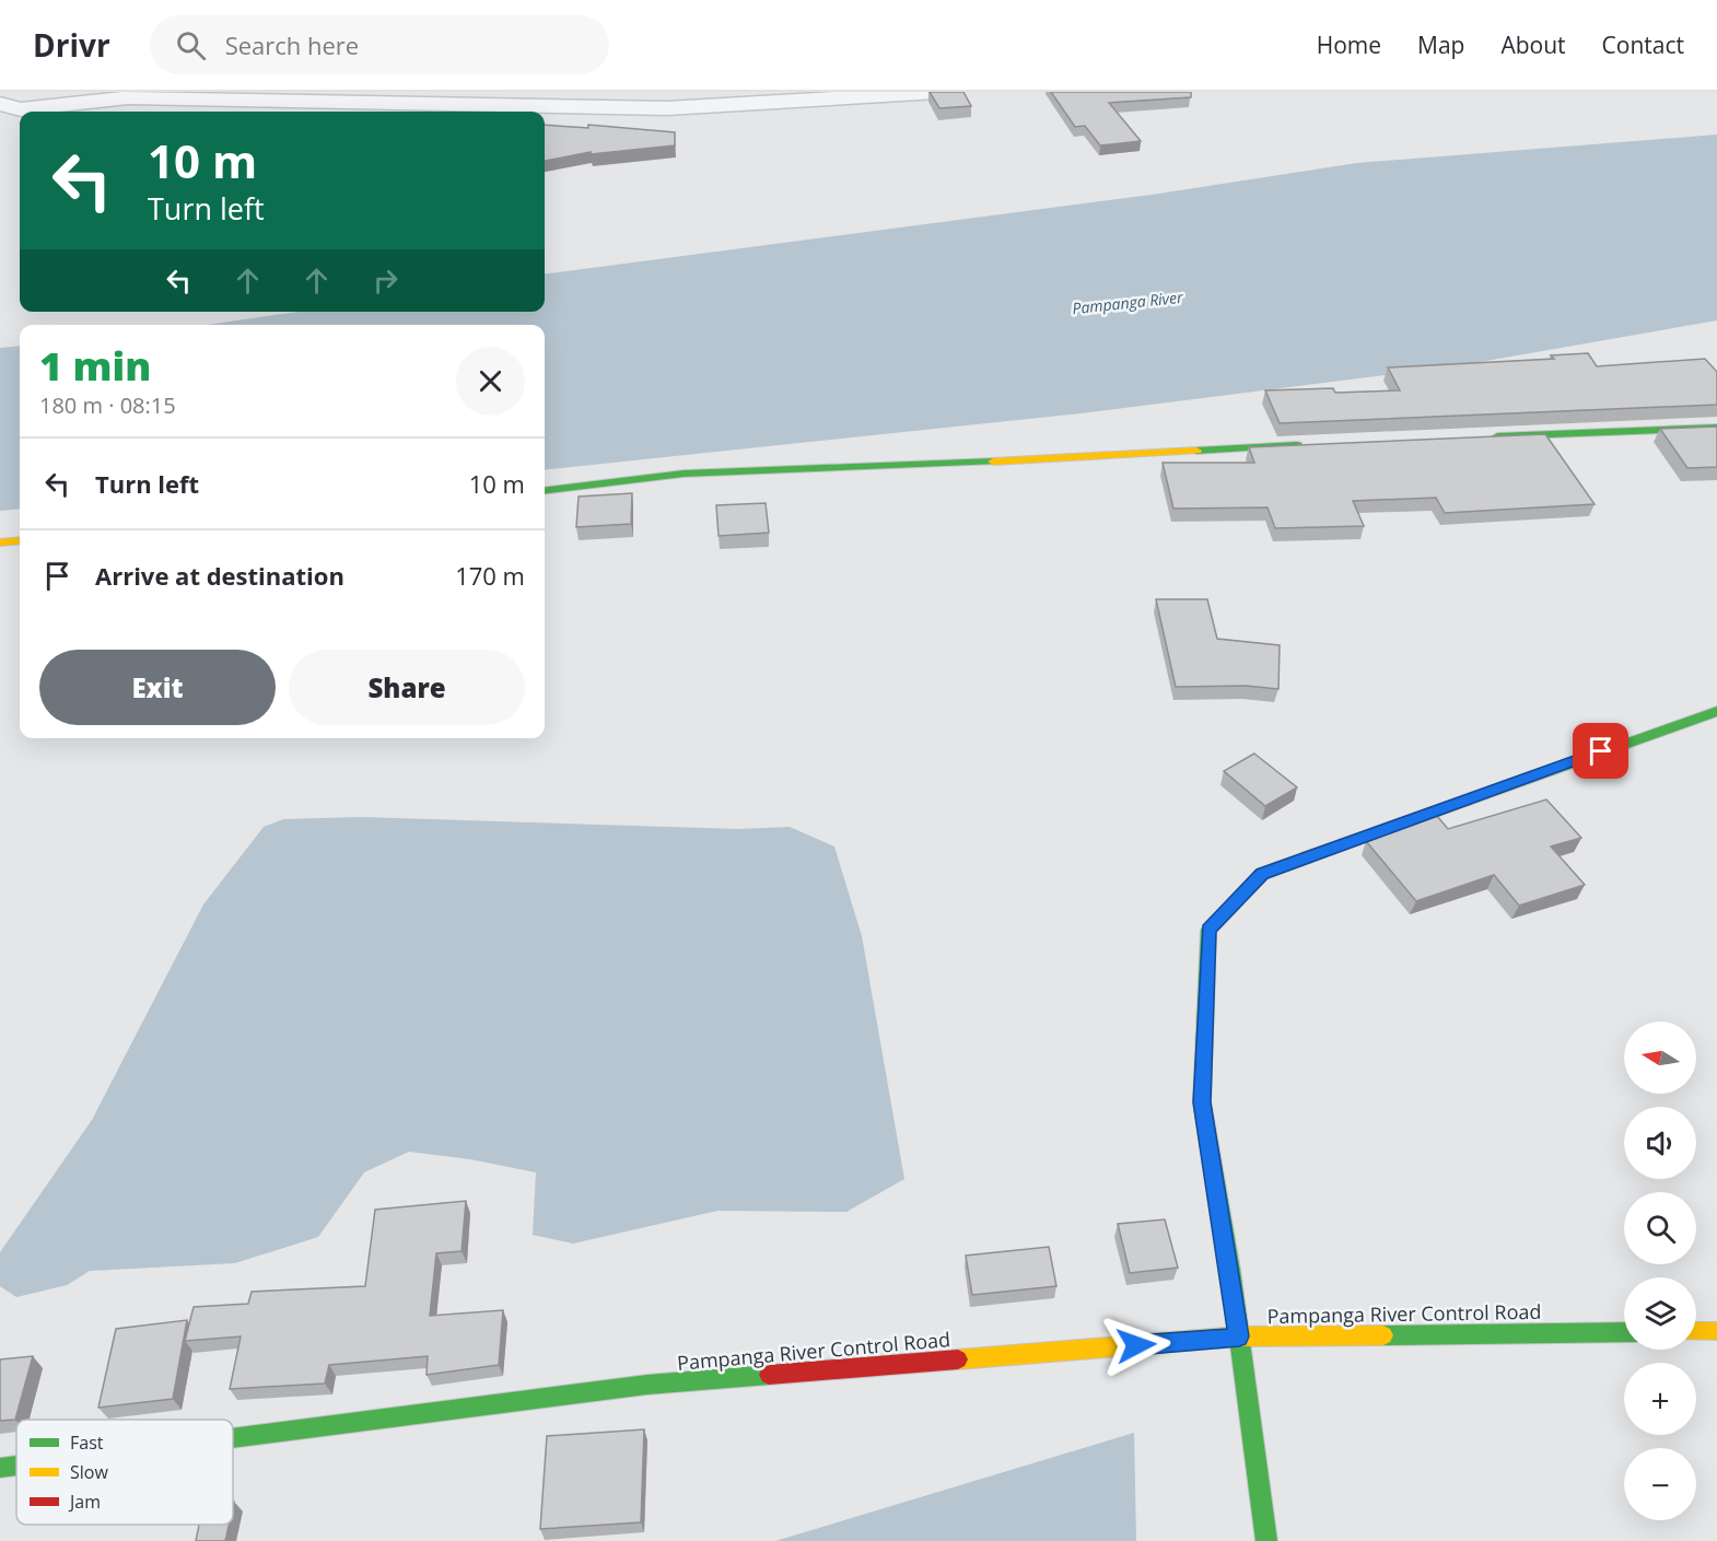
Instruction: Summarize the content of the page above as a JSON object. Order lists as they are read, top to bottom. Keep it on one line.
{"streets":{"street":["Pampanga River Control Road"]},"water":["Pampanga River"],"legend":["Fast","Slow","Jam"],"north":"left","page":{"header":"Drivr","search":"Search here","nav":["Home","Map","About","Contact"],"turn":["10 m","Turn left"],"heading":["1 min","180 m · 08:15"],"list":[{"name":"Turn left","value":"10 m"},{"name":"Arrive at destination","value":"170 m"}],"buttons":["Exit","Share"],"map_buttons":["+","−"]}}
